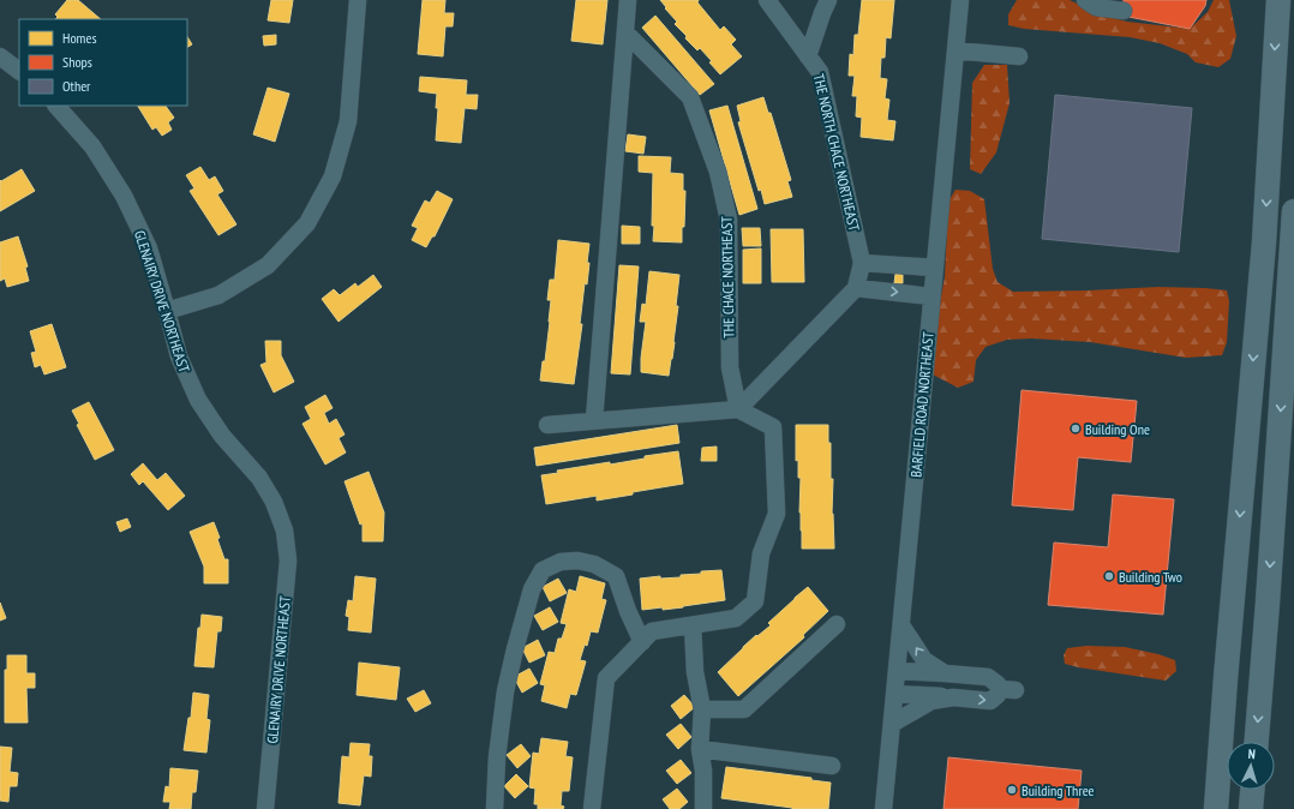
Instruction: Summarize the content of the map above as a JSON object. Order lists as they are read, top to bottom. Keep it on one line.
{"streets":{"street":["THE NORTH CHACE NORTHEAST","THE CHACE NORTHEAST","GLENAIRY DRIVE NORTHEAST","BARFIELD ROAD NORTHEAST"]},"places":["Building One","Building Two","Building Three"],"legend":["Homes","Shops","Other"],"north":"top"}
